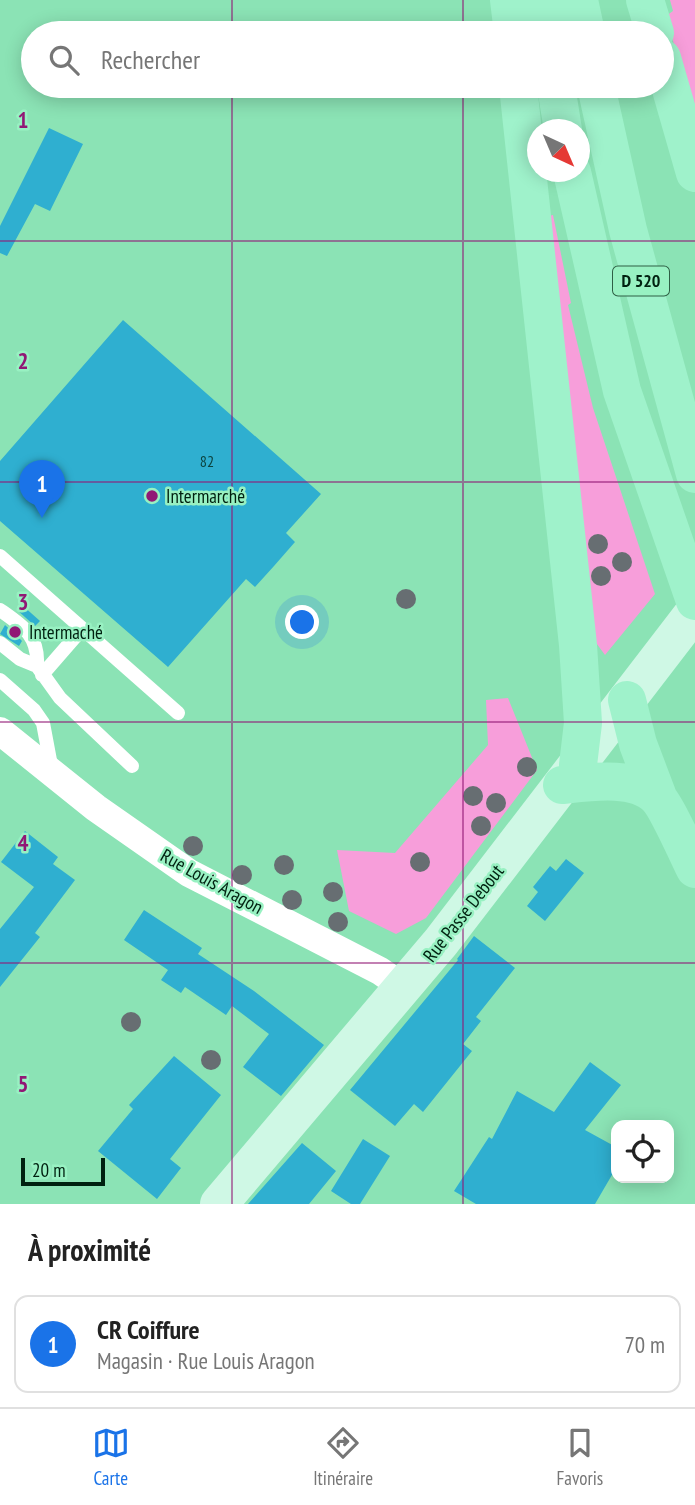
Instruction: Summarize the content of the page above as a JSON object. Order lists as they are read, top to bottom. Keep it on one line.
{"streets":{"main road":["D 520","Rue Passe Debout"],"street":["Rue Louis Aragon"]},"crossings":[["Rue Louis Aragon","Rue Passe Debout"]],"places":["Intermarché","Intermaché"],"house_numbers":["82"],"scale_bar":"20 m","north":"bottom right","page":{"search":"Rechercher","pins":"1","scale":"20 m","heading":"À proximité","list":[{"mark":"1","name":"CR Coiffure","note":"Magasin · Rue Louis Aragon","value":"70 m"}],"nav":["Carte","Itinéraire","Favoris"]},"grid":{"rows":["1","2","3","4","5"]}}
